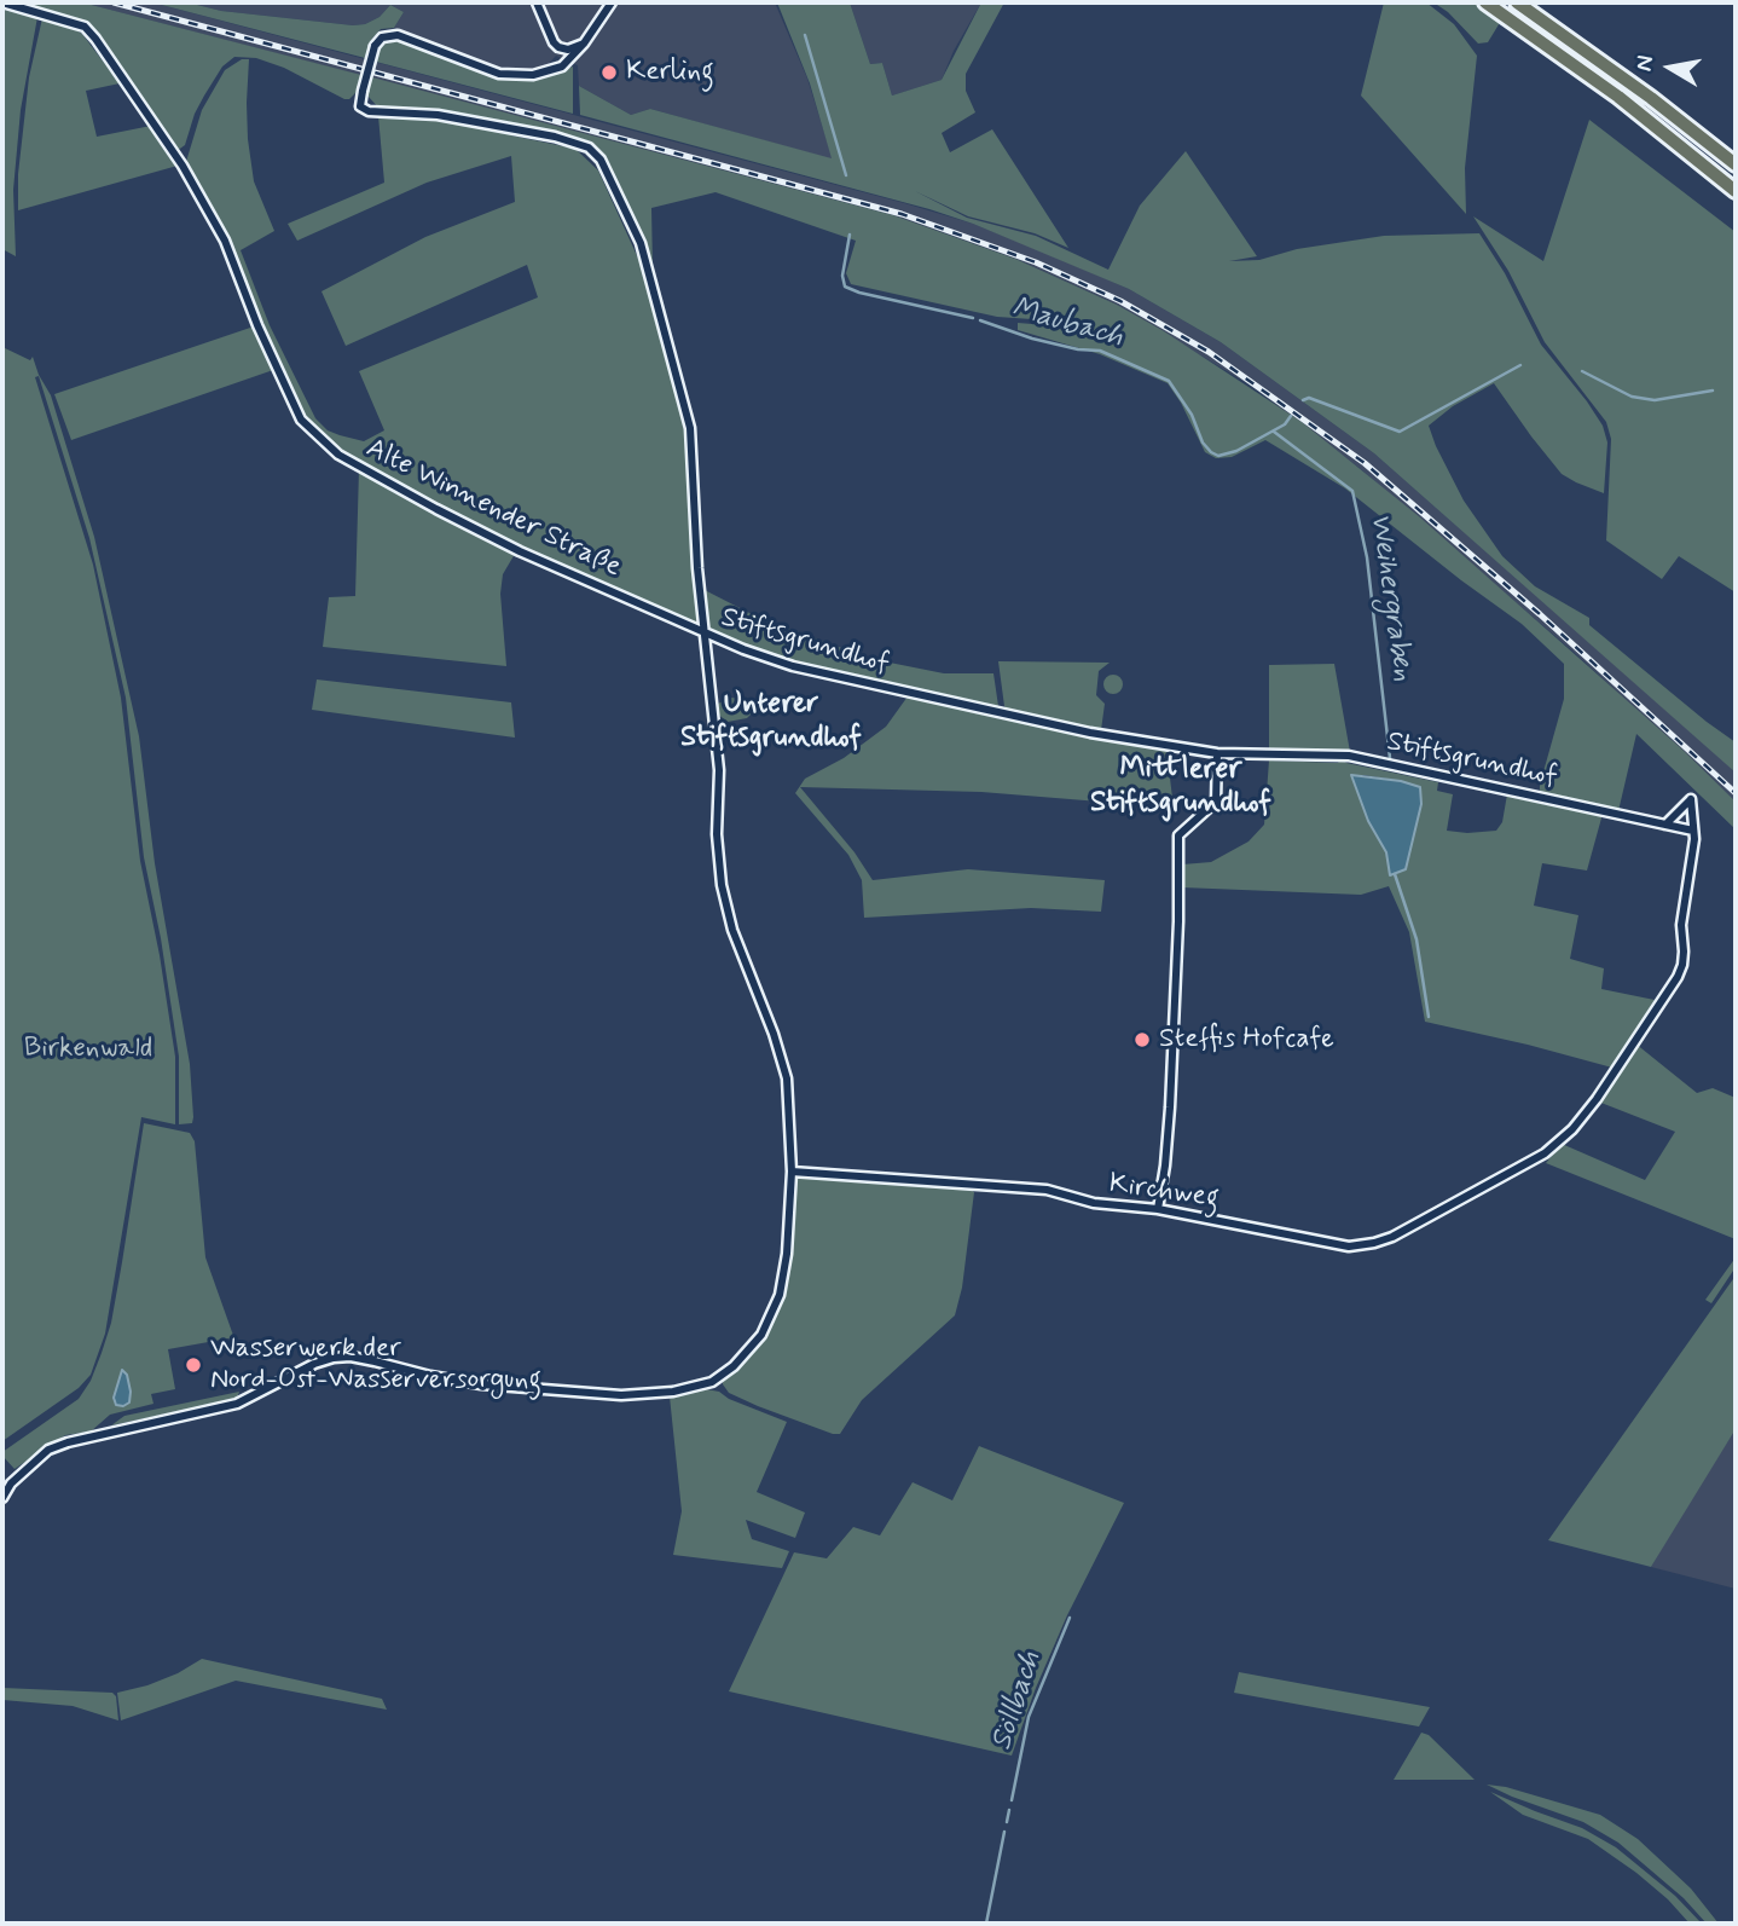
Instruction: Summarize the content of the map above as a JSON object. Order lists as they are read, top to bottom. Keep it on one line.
{"streets":{"street":["Alte Winnender Straße","Stiftsgrundhof","Kirchweg"]},"crossings":[["Alte Winnender Straße","Stiftsgrundhof"],["Stiftsgrundhof","Kirchweg"]],"districts":["Unterer Stiftsgrundhof","Mittlerer Stiftsgrundhof"],"water":["Maubach","Weihergraben","Söllbach"],"parks":["Birkenwald"],"places":["Kerling","Steffis Hofcafe","Wasserwerk der Nord-Ost-Wasserversorgung"],"north":"left"}
